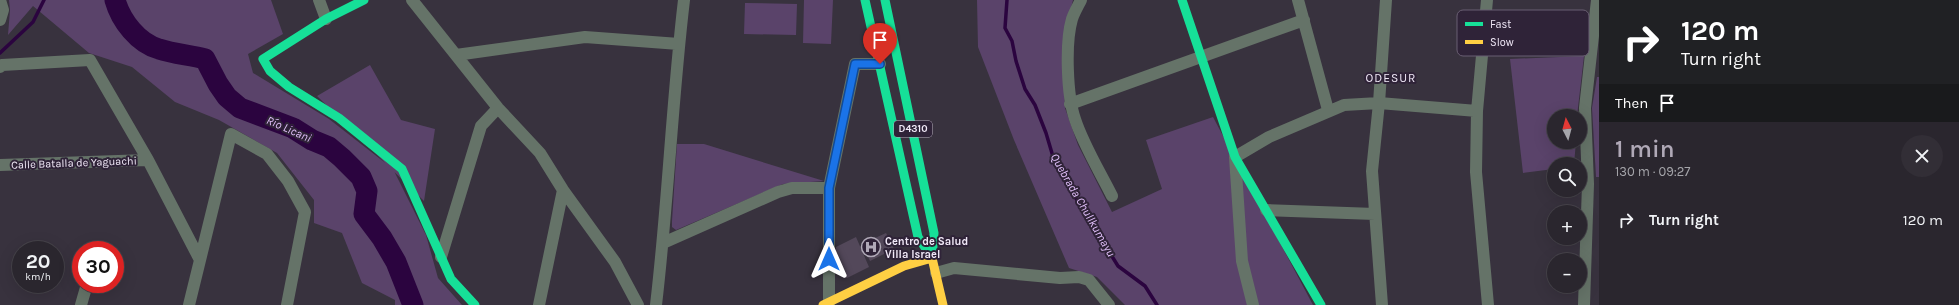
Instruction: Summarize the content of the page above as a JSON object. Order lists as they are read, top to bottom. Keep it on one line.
{"streets":{"street":["D4310","Calle Batalla de Yaguachi"]},"districts":["ODESUR"],"water":["Río Licani","Quebrada Chullkumayu"],"places":{"hospital":["Centro de Salud Villa Israel"]},"legend":["Fast","Slow"],"north":"top","page":{"turn":["120 m","Turn right"],"then":"Then","map_buttons":["+","−"],"heading":["1 min","130 m · 09:27"],"list":[{"name":"Turn right","value":"120 m"}],"speed":"20 km/h","limit":"30"}}
